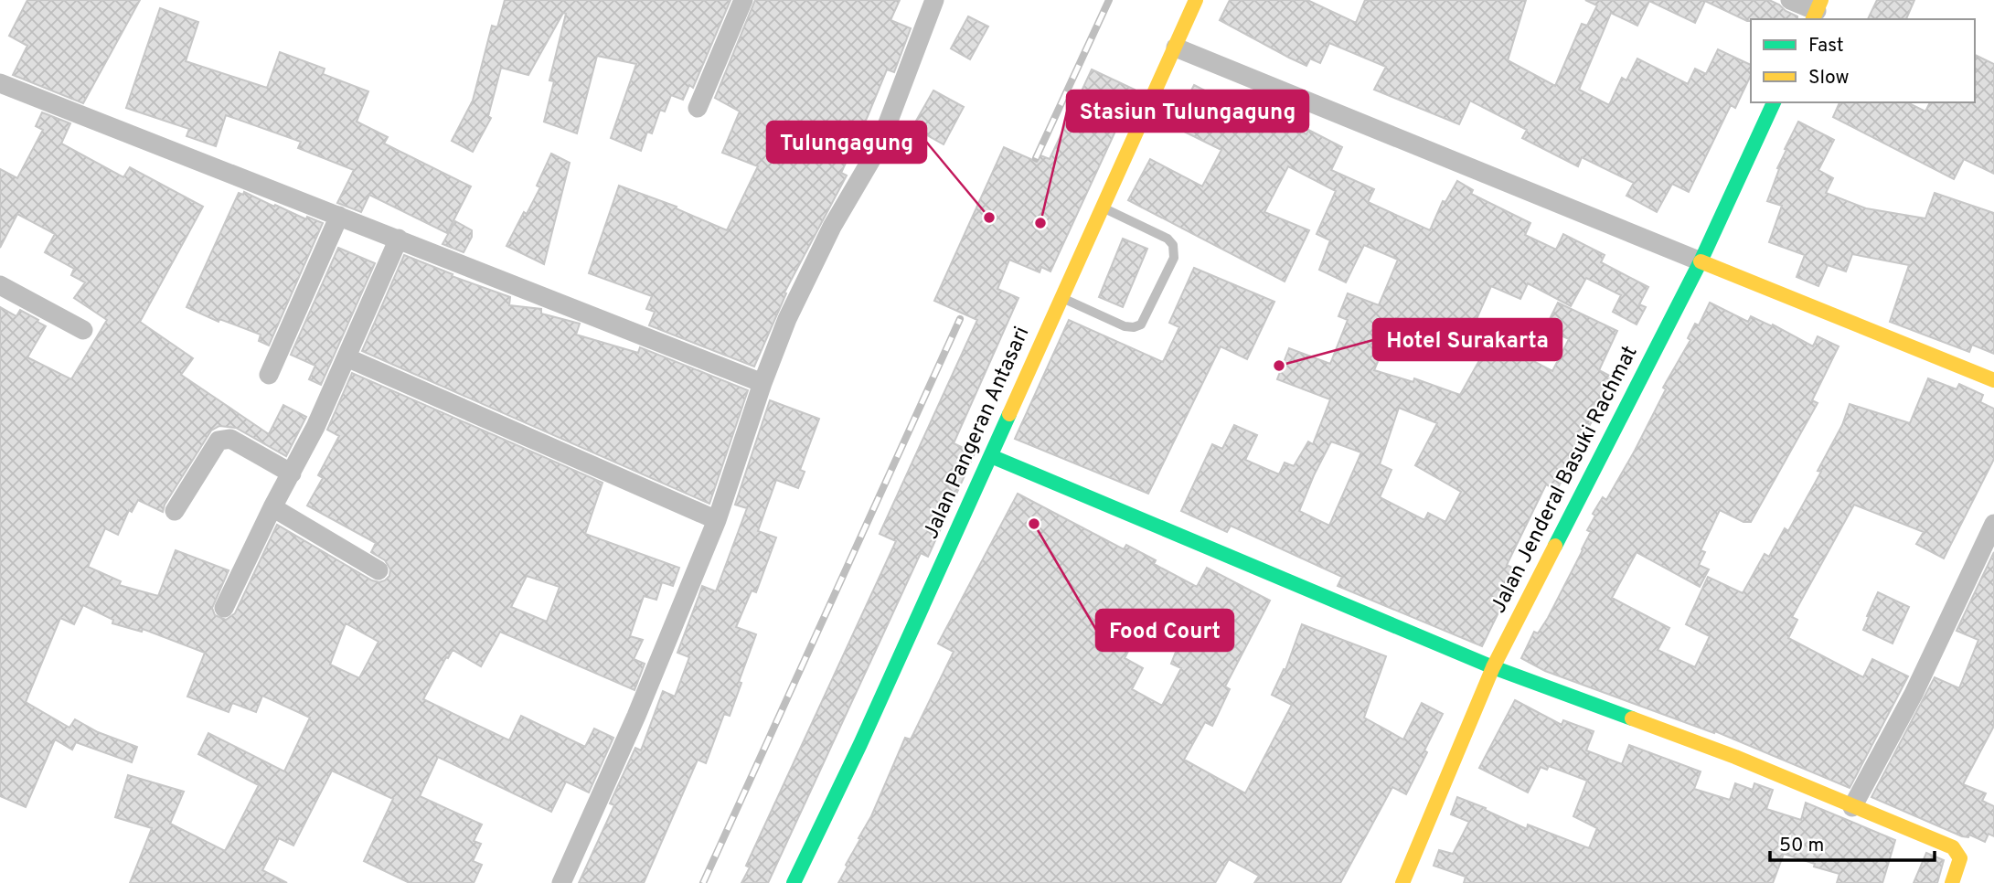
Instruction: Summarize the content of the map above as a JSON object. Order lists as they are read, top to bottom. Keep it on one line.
{"streets":{"street":["Jalan Pangeran Antasari","Jalan Jenderal Basuki Rachmat"]},"places":["Tulungagung","Stasiun Tulungagung","Hotel Surakarta","Food Court"],"legend":["Fast","Slow"],"scale_bar":"50 m"}
